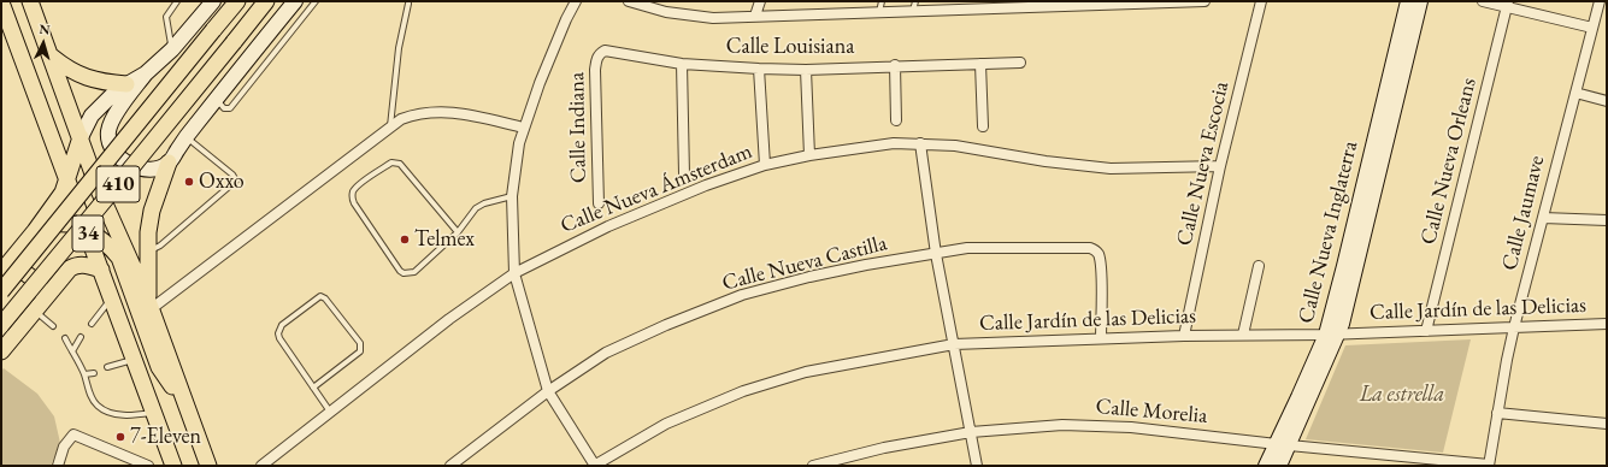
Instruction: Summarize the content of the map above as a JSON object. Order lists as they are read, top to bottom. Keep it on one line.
{"streets":{"main road":["410","34"],"street":["Calle Louisiana","Calle Indiana","Calle Nueva Orleans","Calle Nueva Escocia","Calle Nueva Ámsterdam","Calle Jaumave","Calle Nueva Inglaterra","Calle Nueva Castilla","Calle Jardín de las Delicias","Calle Morelia"]},"crossings":[["Calle Louisiana","Calle Indiana"],["Calle Nueva Orleans","Calle Jardín de las Delicias"],["Calle Nueva Escocia","Calle Nueva Ámsterdam"],["Calle Nueva Escocia","Calle Jardín de las Delicias"],["Calle Jaumave","Calle Jardín de las Delicias"],["Calle Jaumave","Calle Morelia"],["Calle Nueva Inglaterra","Calle Jardín de las Delicias"],["Calle Nueva Inglaterra","Calle Morelia"],["Calle Nueva Castilla","Calle Jardín de las Delicias"]],"parks":["La estrella"],"places":["Oxxo","Telmex","7-Eleven"],"north":"top"}
